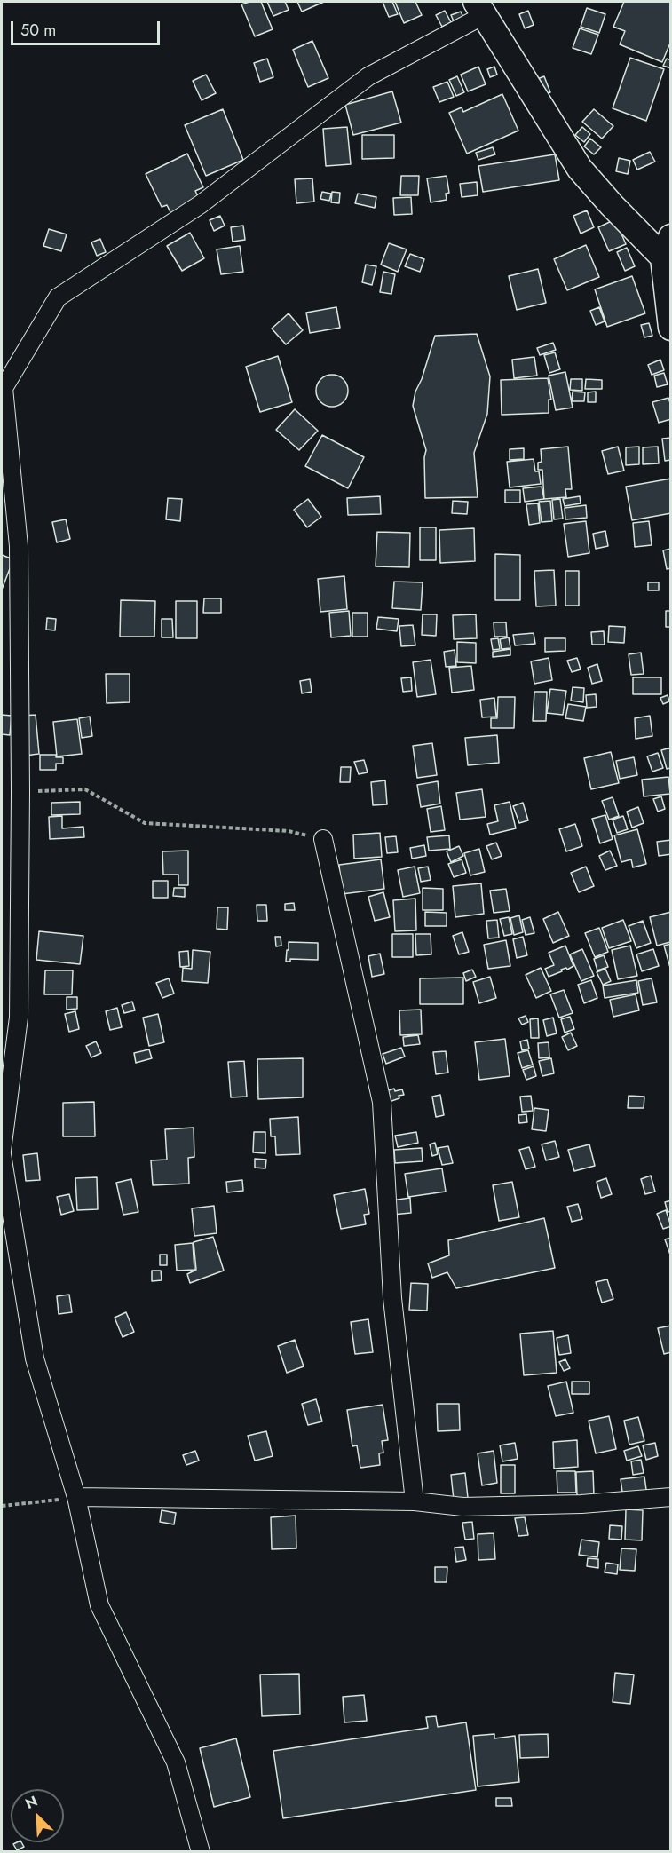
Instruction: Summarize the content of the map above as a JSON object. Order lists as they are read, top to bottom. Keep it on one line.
{"scale_bar":"50 m","north":"top left"}
